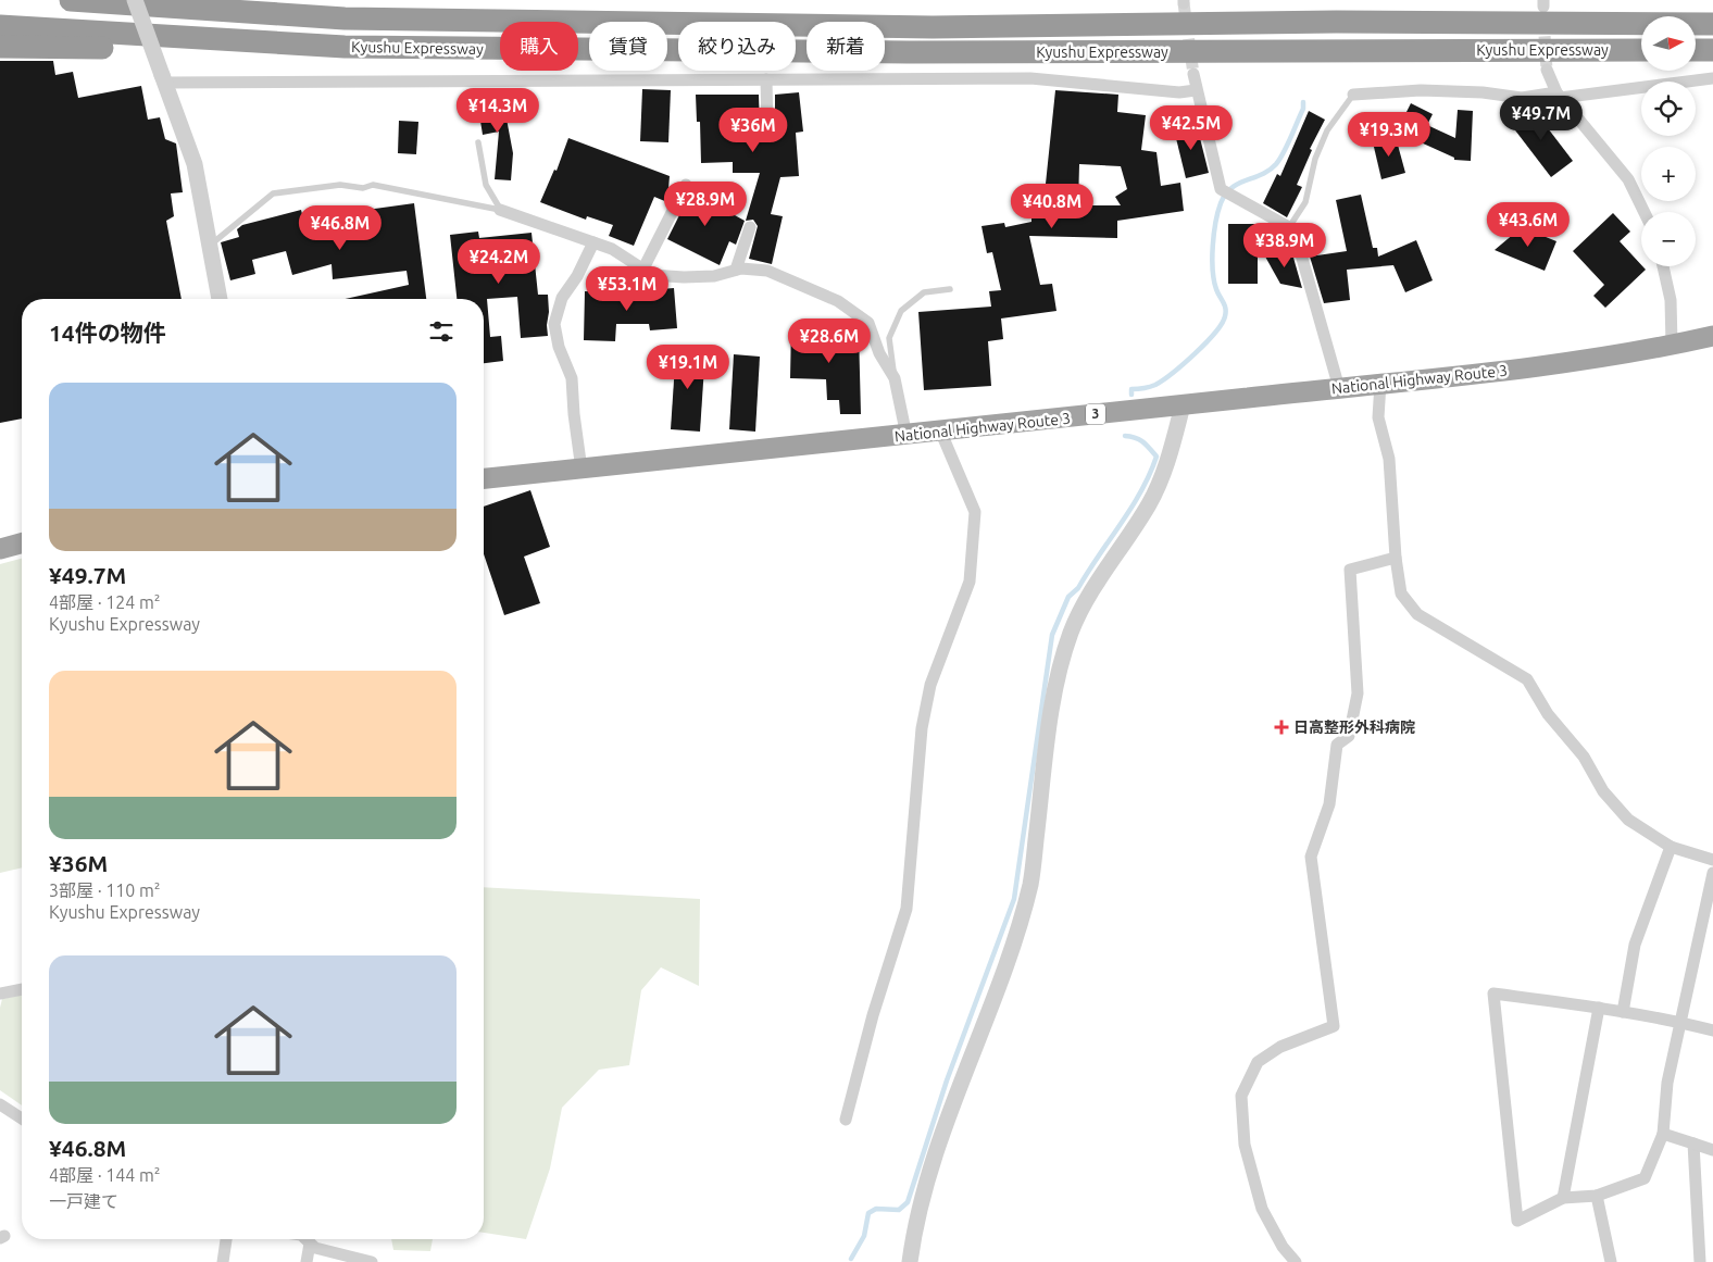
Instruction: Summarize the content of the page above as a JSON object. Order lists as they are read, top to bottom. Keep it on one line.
{"streets":{"highway":["Kyushu Expressway","National Highway Route 3","3"]},"places":{"health":["日高整形外科病院"]},"north":"right","page":{"map_buttons":["+","−"],"chip":["購入","賃貸","絞り込み","新着"],"price":["¥14.3M","¥49.7M","¥42.5M","¥36M","¥19.3M","¥28.9M","¥40.8M","¥43.6M","¥46.8M","¥38.9M","¥24.2M","¥53.1M","¥28.6M","¥19.1M"],"heading":"14件の物件","list":[{"name":"¥49.7M","note":"4部屋 · 124 m² · Kyushu Expressway"},{"name":"¥36M","note":"3部屋 · 110 m² · Kyushu Expressway"},{"name":"¥46.8M","note":"4部屋 · 144 m² · 一戸建て"}]}}
